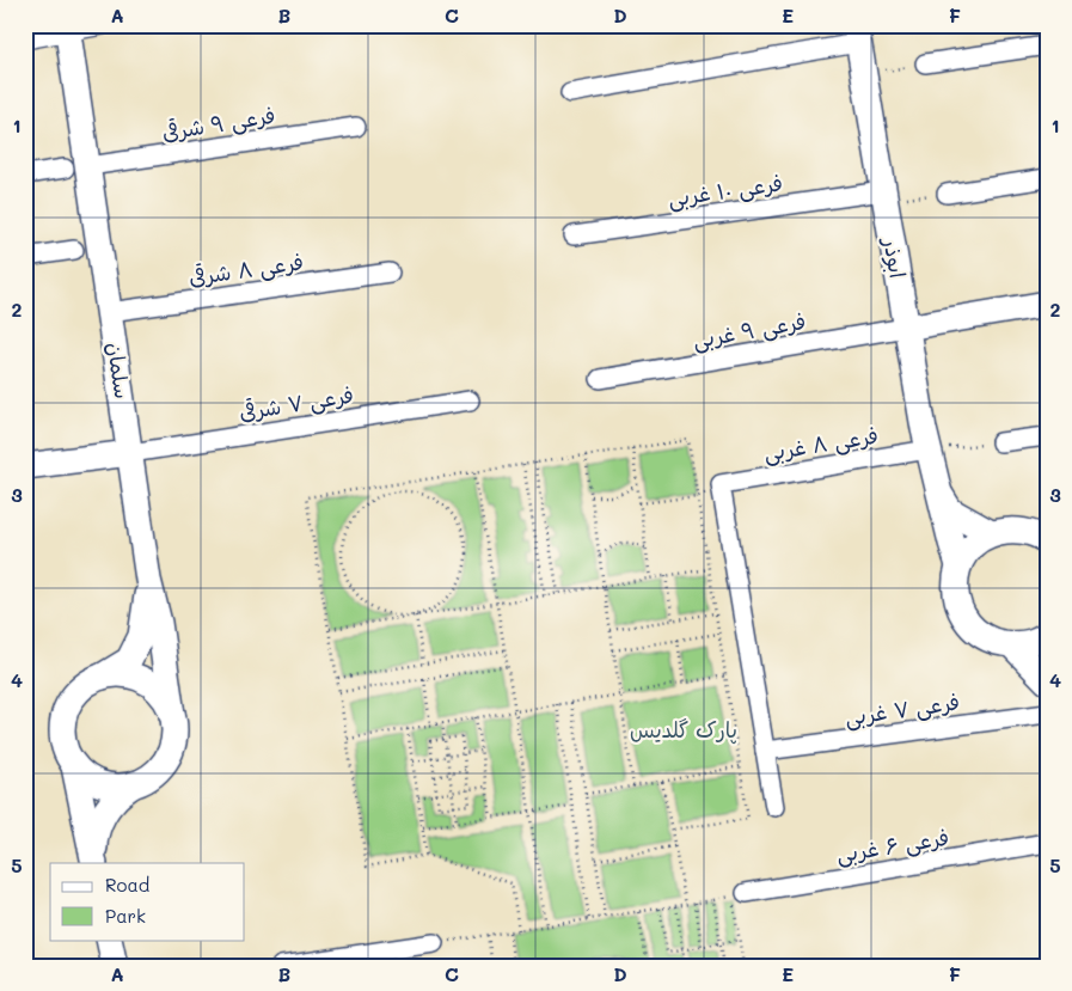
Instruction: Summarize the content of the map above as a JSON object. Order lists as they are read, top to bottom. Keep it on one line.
{"streets":{"street":["فرعی ۹ شرقی","فرعی ۱۰ غربی","ابوذر","فرعی ۸ شرقی","فرعی ۹ غربی","سلمان","فرعی ۷ شرقی","فرعی ۸ غربی","فرعی ۷ غربی","فرعی ۶ غربی"]},"crossings":[["فرعی ۹ شرقی","سلمان"],["فرعی ۱۰ غربی","ابوذر"],["ابوذر","فرعی ۹ غربی"],["ابوذر","فرعی ۸ غربی"],["فرعی ۸ شرقی","سلمان"],["سلمان","فرعی ۷ شرقی"],["فرعی ۸ غربی","فرعی ۷ غربی"]],"parks":["پارک گلدیس"],"legend":["Road","Park"],"grid":{"columns":["A","B","C","D","E","F"],"rows":["1","2","3","4","5"]}}
